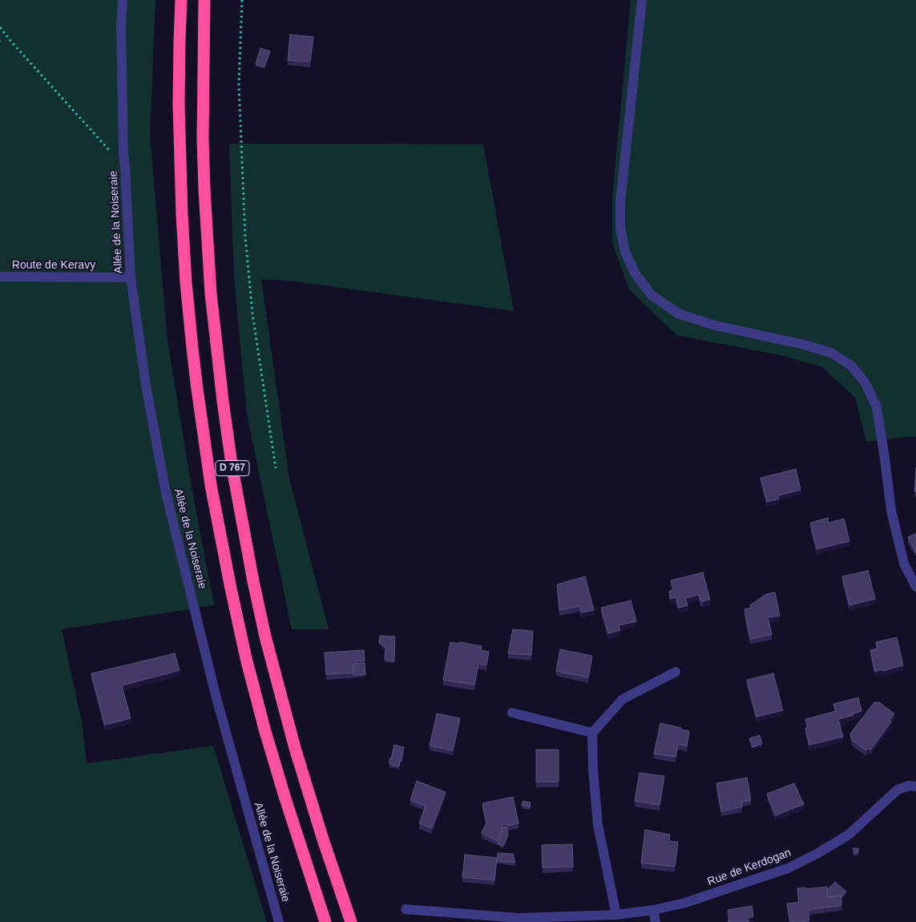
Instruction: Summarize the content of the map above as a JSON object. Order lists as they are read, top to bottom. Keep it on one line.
{"streets":{"highway":["D 767"],"street":["Allée de la Noiseraie","Route de Keravy","Rue de Kerdogan"]},"crossings":[["Allée de la Noiseraie","Route de Keravy"]]}
